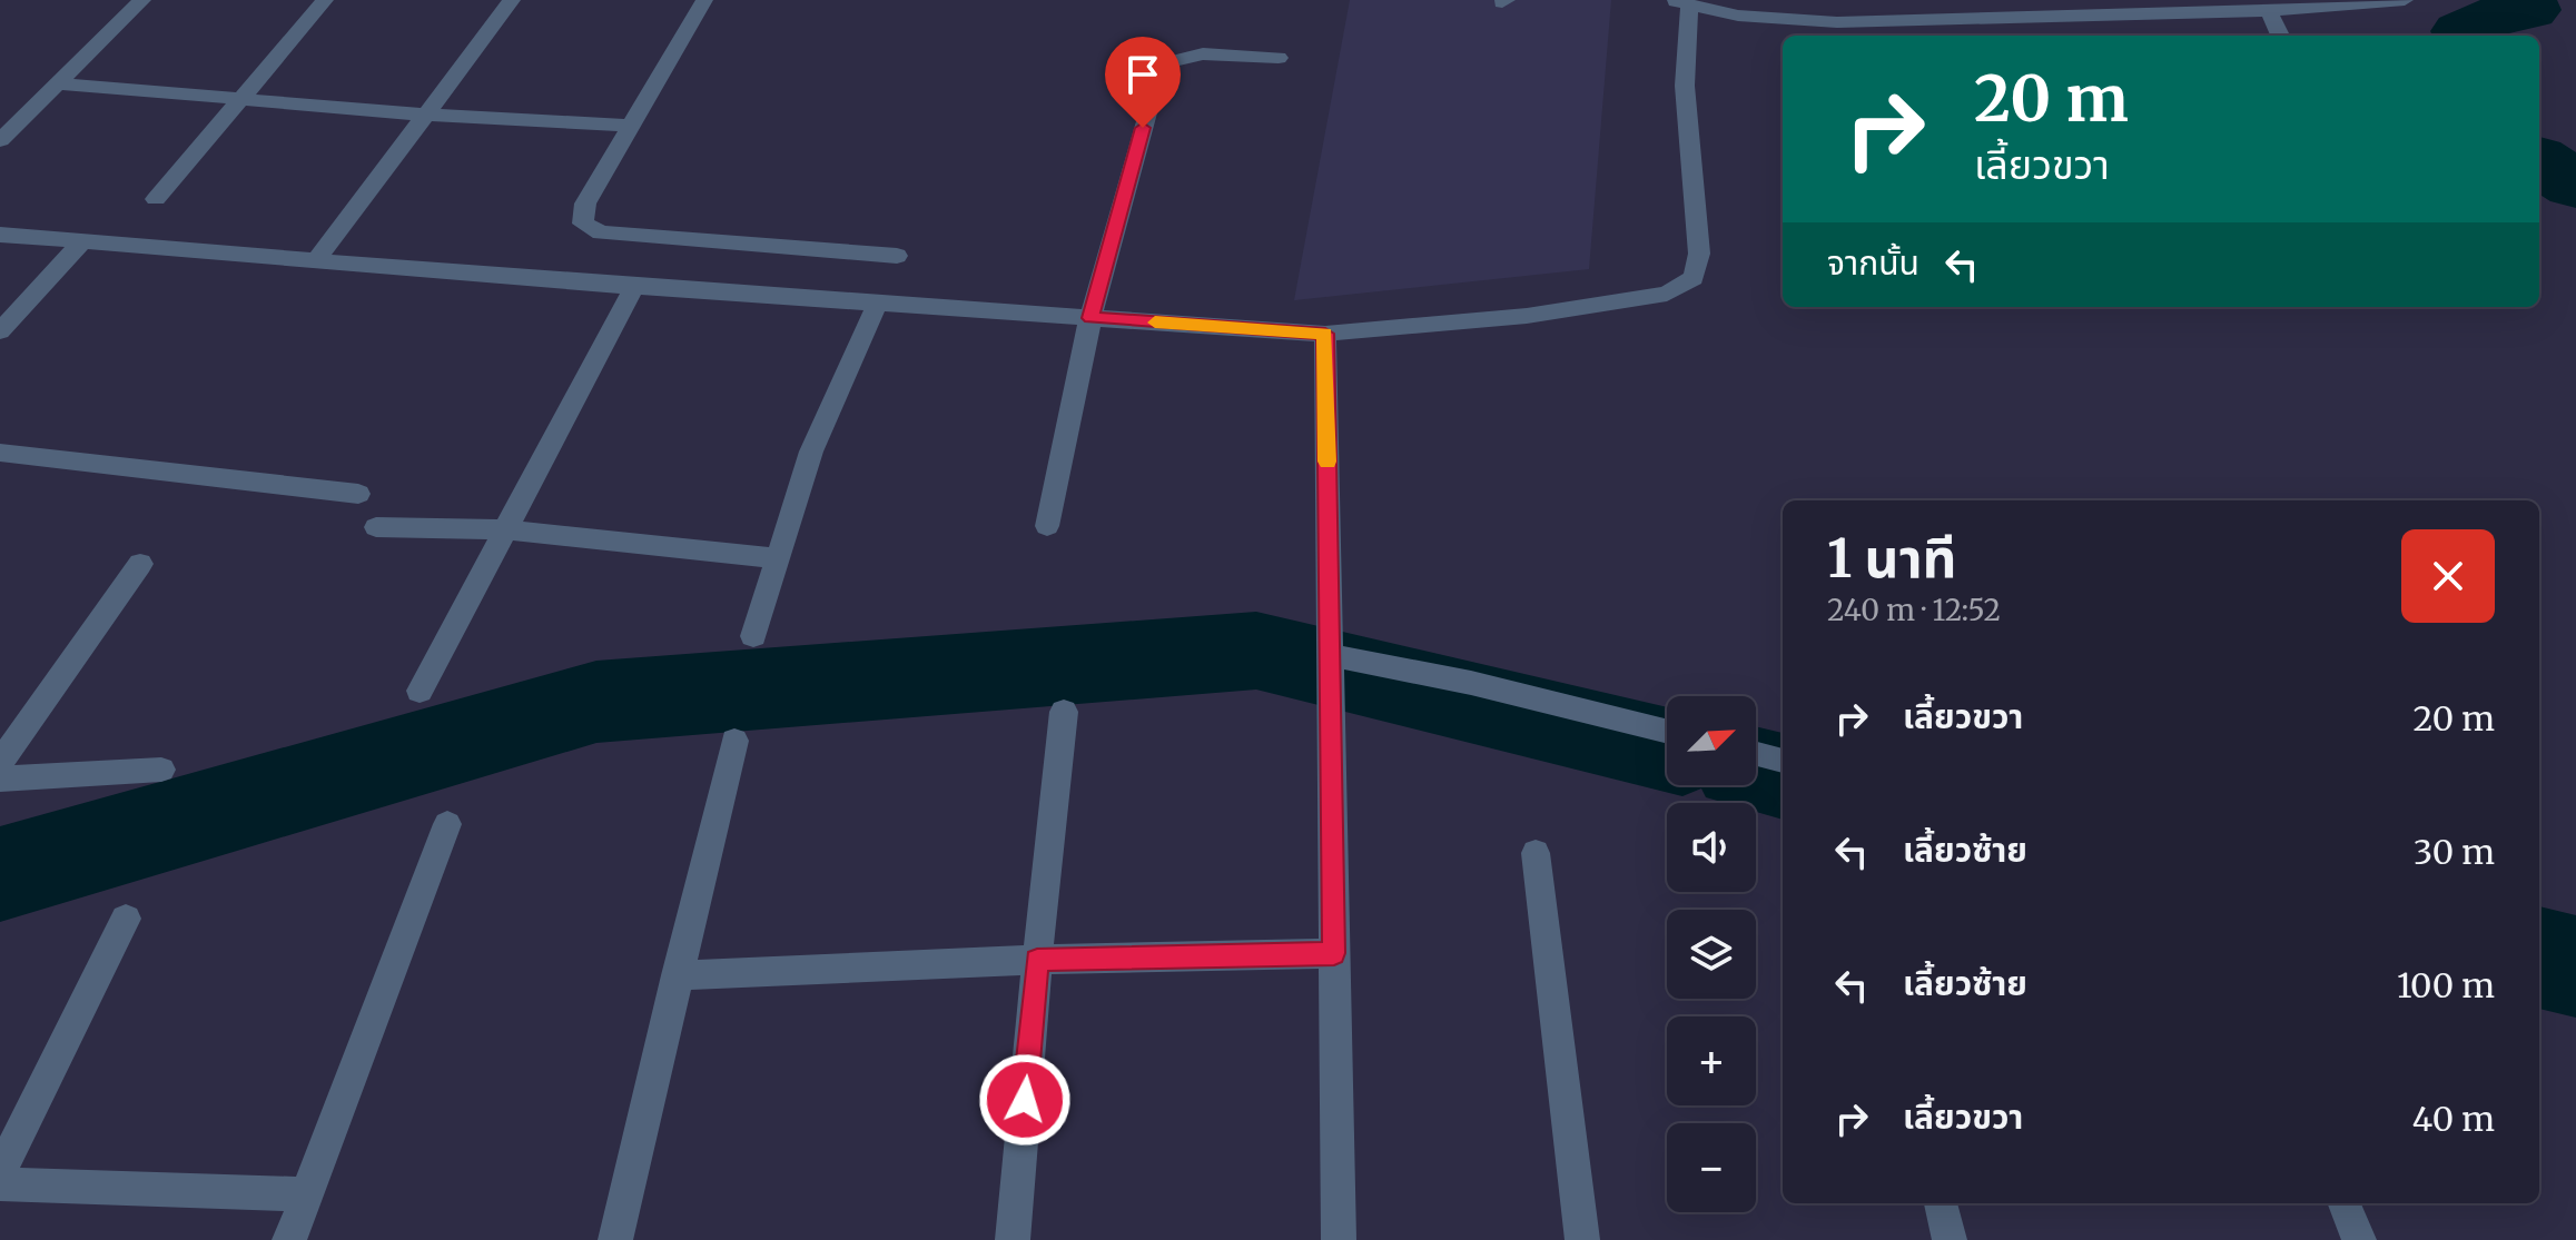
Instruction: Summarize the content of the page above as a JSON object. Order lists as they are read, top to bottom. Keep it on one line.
{"north":"top right","page":{"turn":["20 m","เลี้ยวขวา"],"then":"จากนั้น","heading":["1 นาที","240 m · 12:52"],"list":[{"name":"เลี้ยวขวา","value":"20 m"},{"name":"เลี้ยวซ้าย","value":"30 m"},{"name":"เลี้ยวซ้าย","value":"100 m"},{"name":"เลี้ยวขวา","value":"40 m"}],"map_buttons":["+","−"]}}
